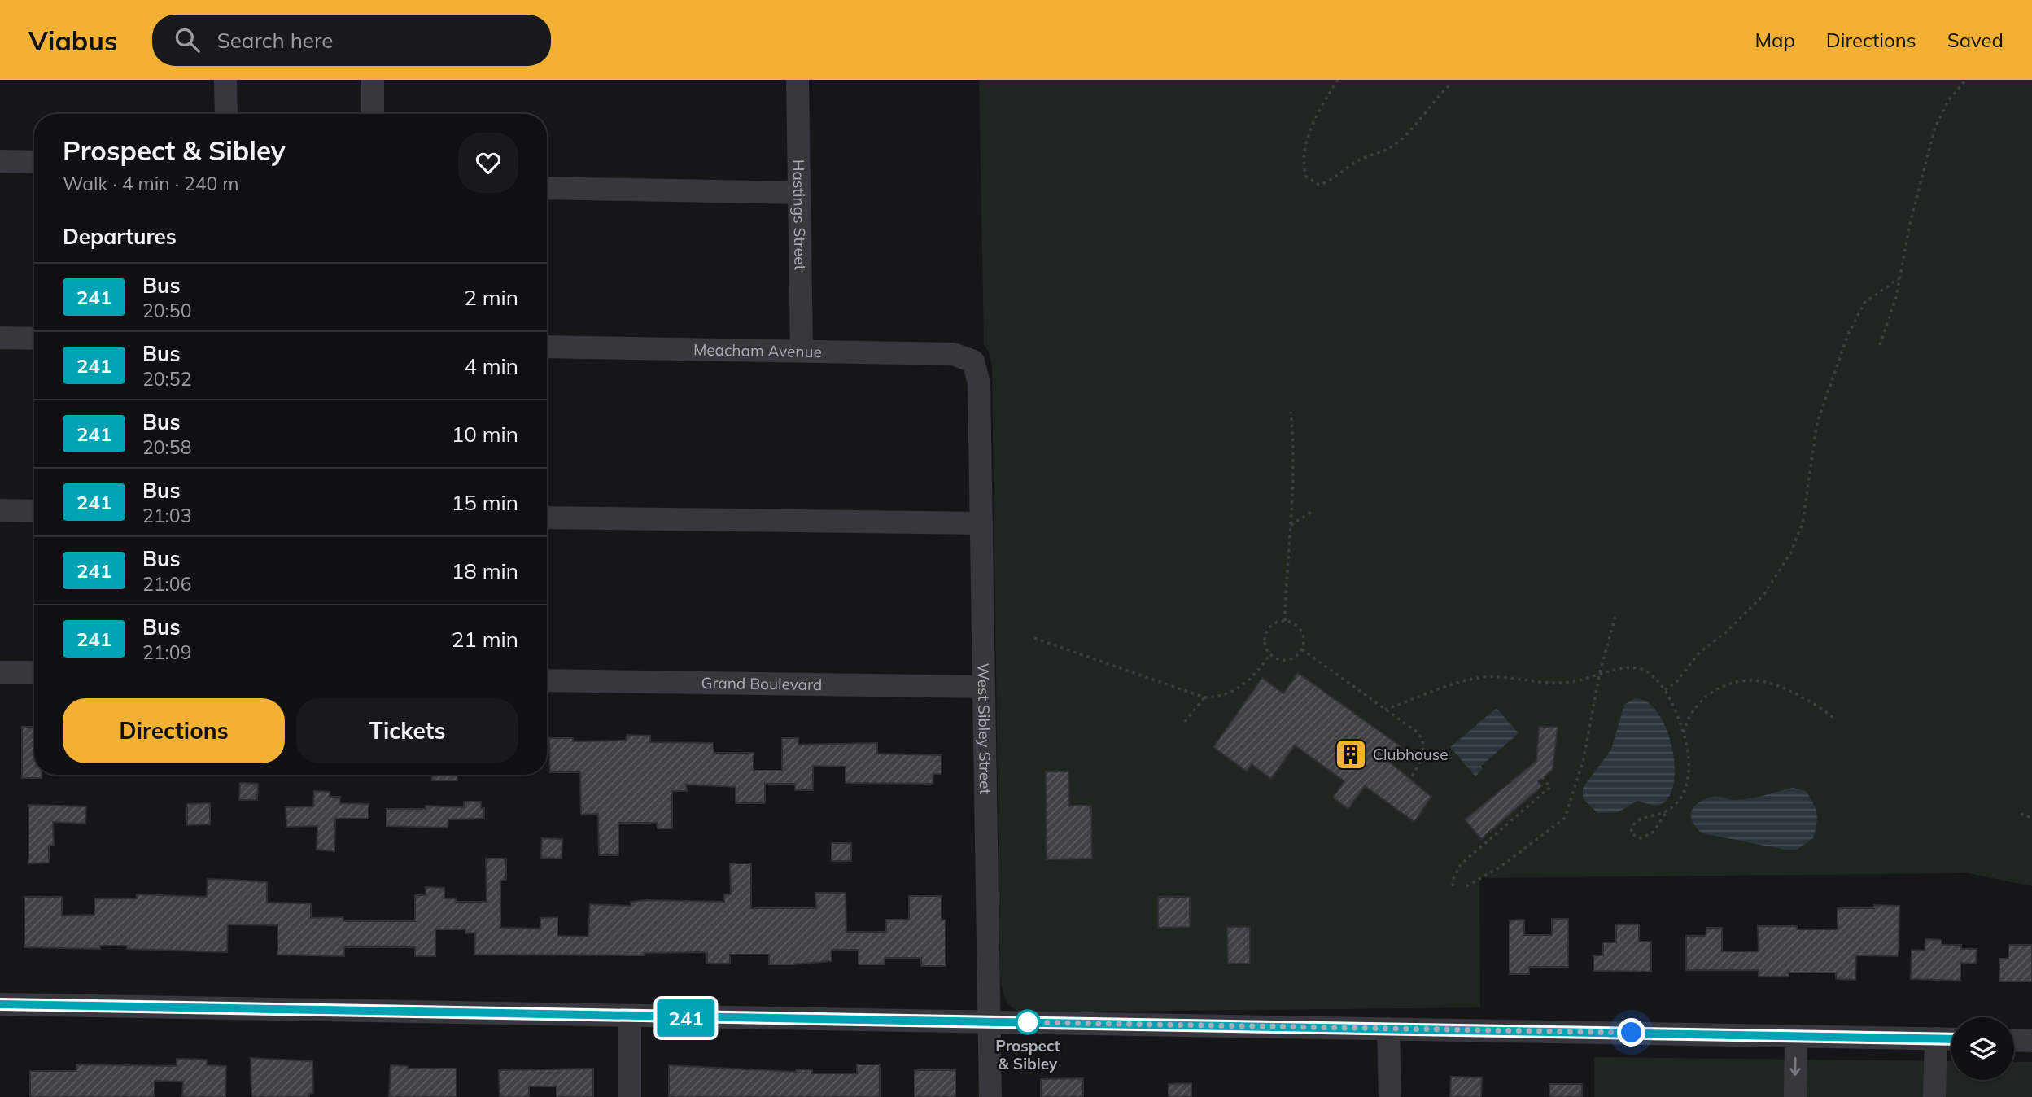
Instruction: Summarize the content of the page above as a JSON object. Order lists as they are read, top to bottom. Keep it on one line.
{"streets":{"street":["Hastings Street","Meacham Avenue","Grand Boulevard","West Sibley Street"]},"crossings":[["Hastings Street","Meacham Avenue"],["Meacham Avenue","West Sibley Street"],["Grand Boulevard","West Sibley Street"]],"places":{"building":["Clubhouse"],"other":["Prospect & Sibley"]},"lines":["bus line 241"],"page":{"header":"Viabus","search":"Search here","nav":["Map","Directions","Saved"],"on_map":"241","heading":[["Prospect & Sibley","Walk · 4 min · 240 m"],"Departures"],"list":[{"mark":"241","name":"Bus","note":"20:50","value":"2 min"},{"mark":"241","name":"Bus","note":"20:52","value":"4 min"},{"mark":"241","name":"Bus","note":"20:58","value":"10 min"},{"mark":"241","name":"Bus","note":"21:03","value":"15 min"},{"mark":"241","name":"Bus","note":"21:06","value":"18 min"},{"mark":"241","name":"Bus","note":"21:09","value":"21 min"}],"buttons":["Directions","Tickets"]}}
